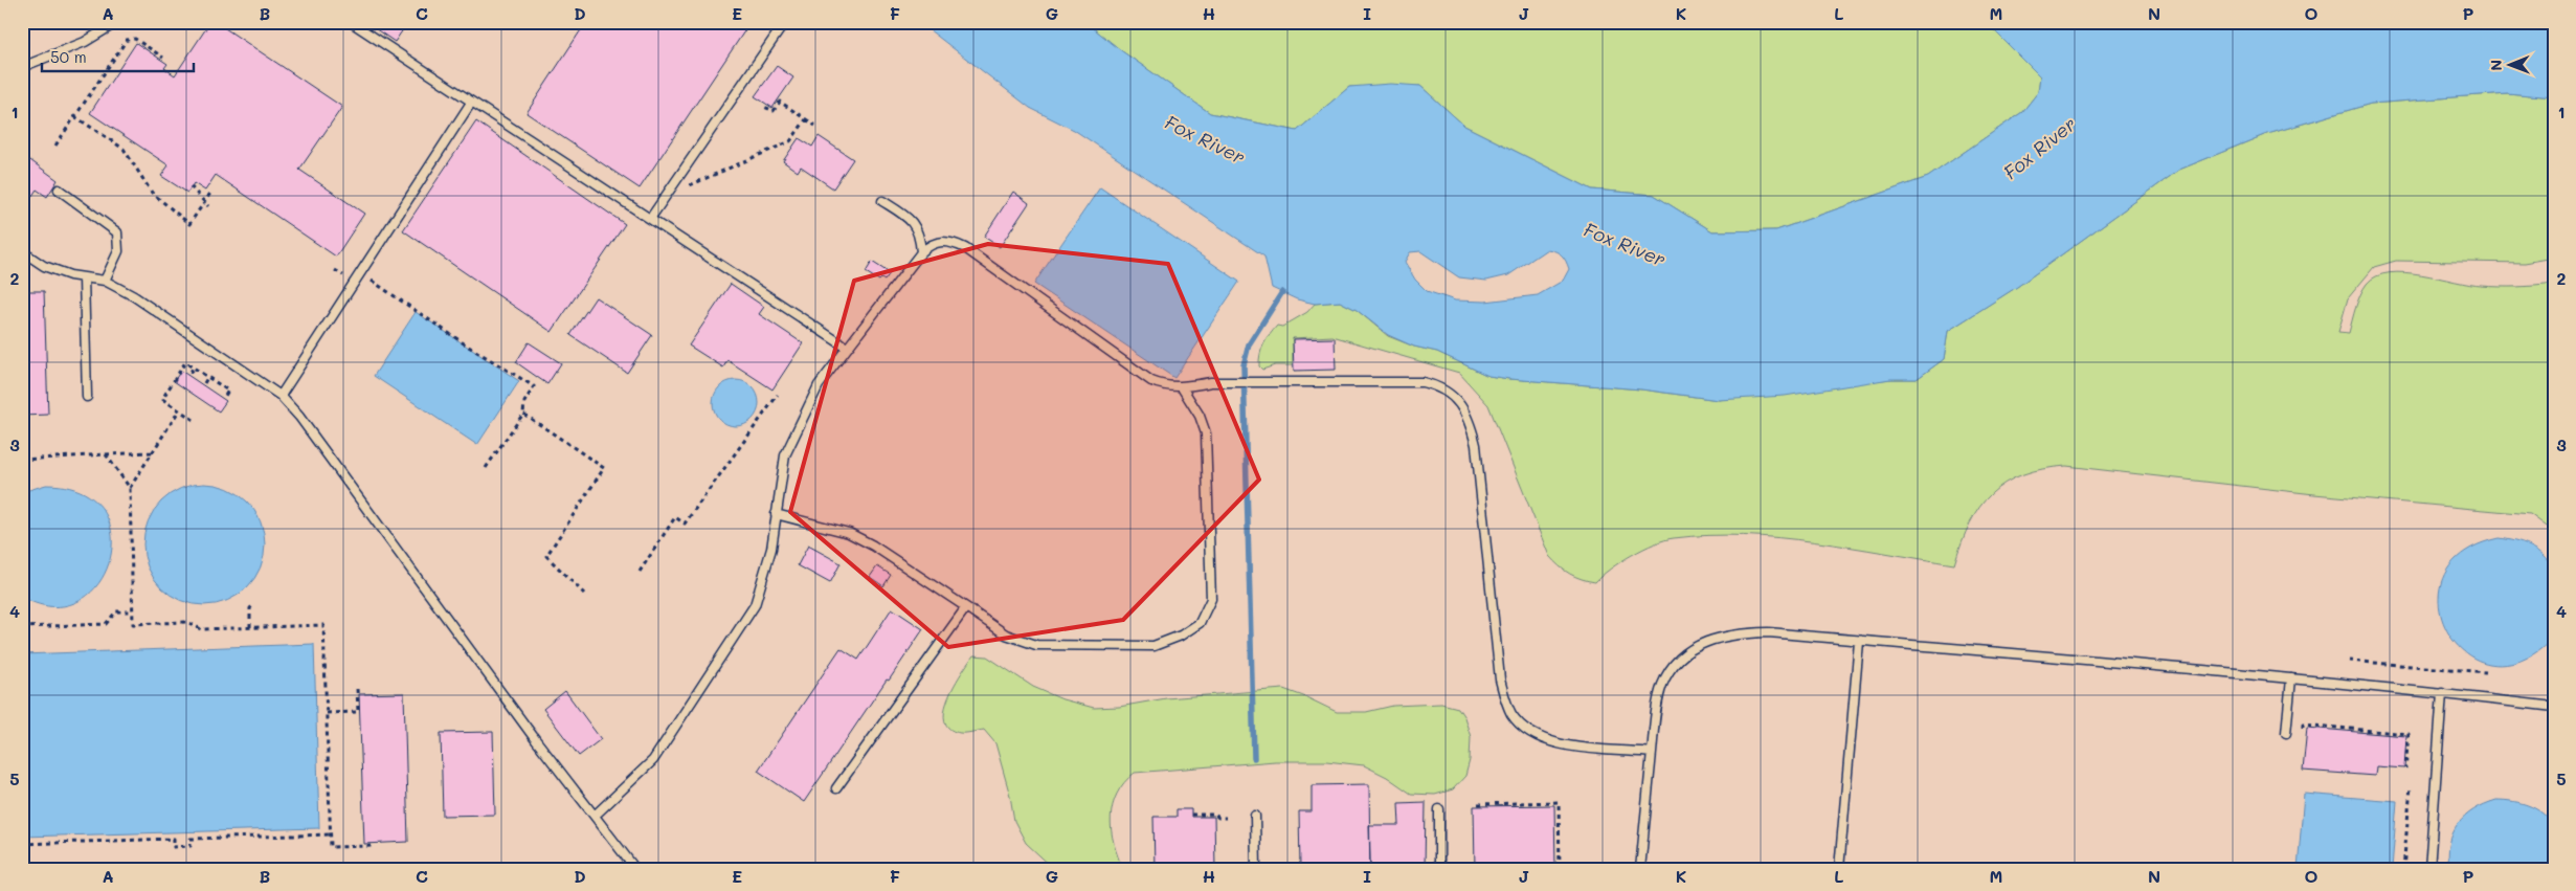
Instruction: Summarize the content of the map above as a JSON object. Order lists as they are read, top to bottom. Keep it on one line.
{"water":["Fox River"],"scale_bar":"50 m","north":"left","grid":{"columns":["A","B","C","D","E","F","G","H","I","J","K","L","M","N","O","P"],"rows":["1","2","3","4","5"]}}
